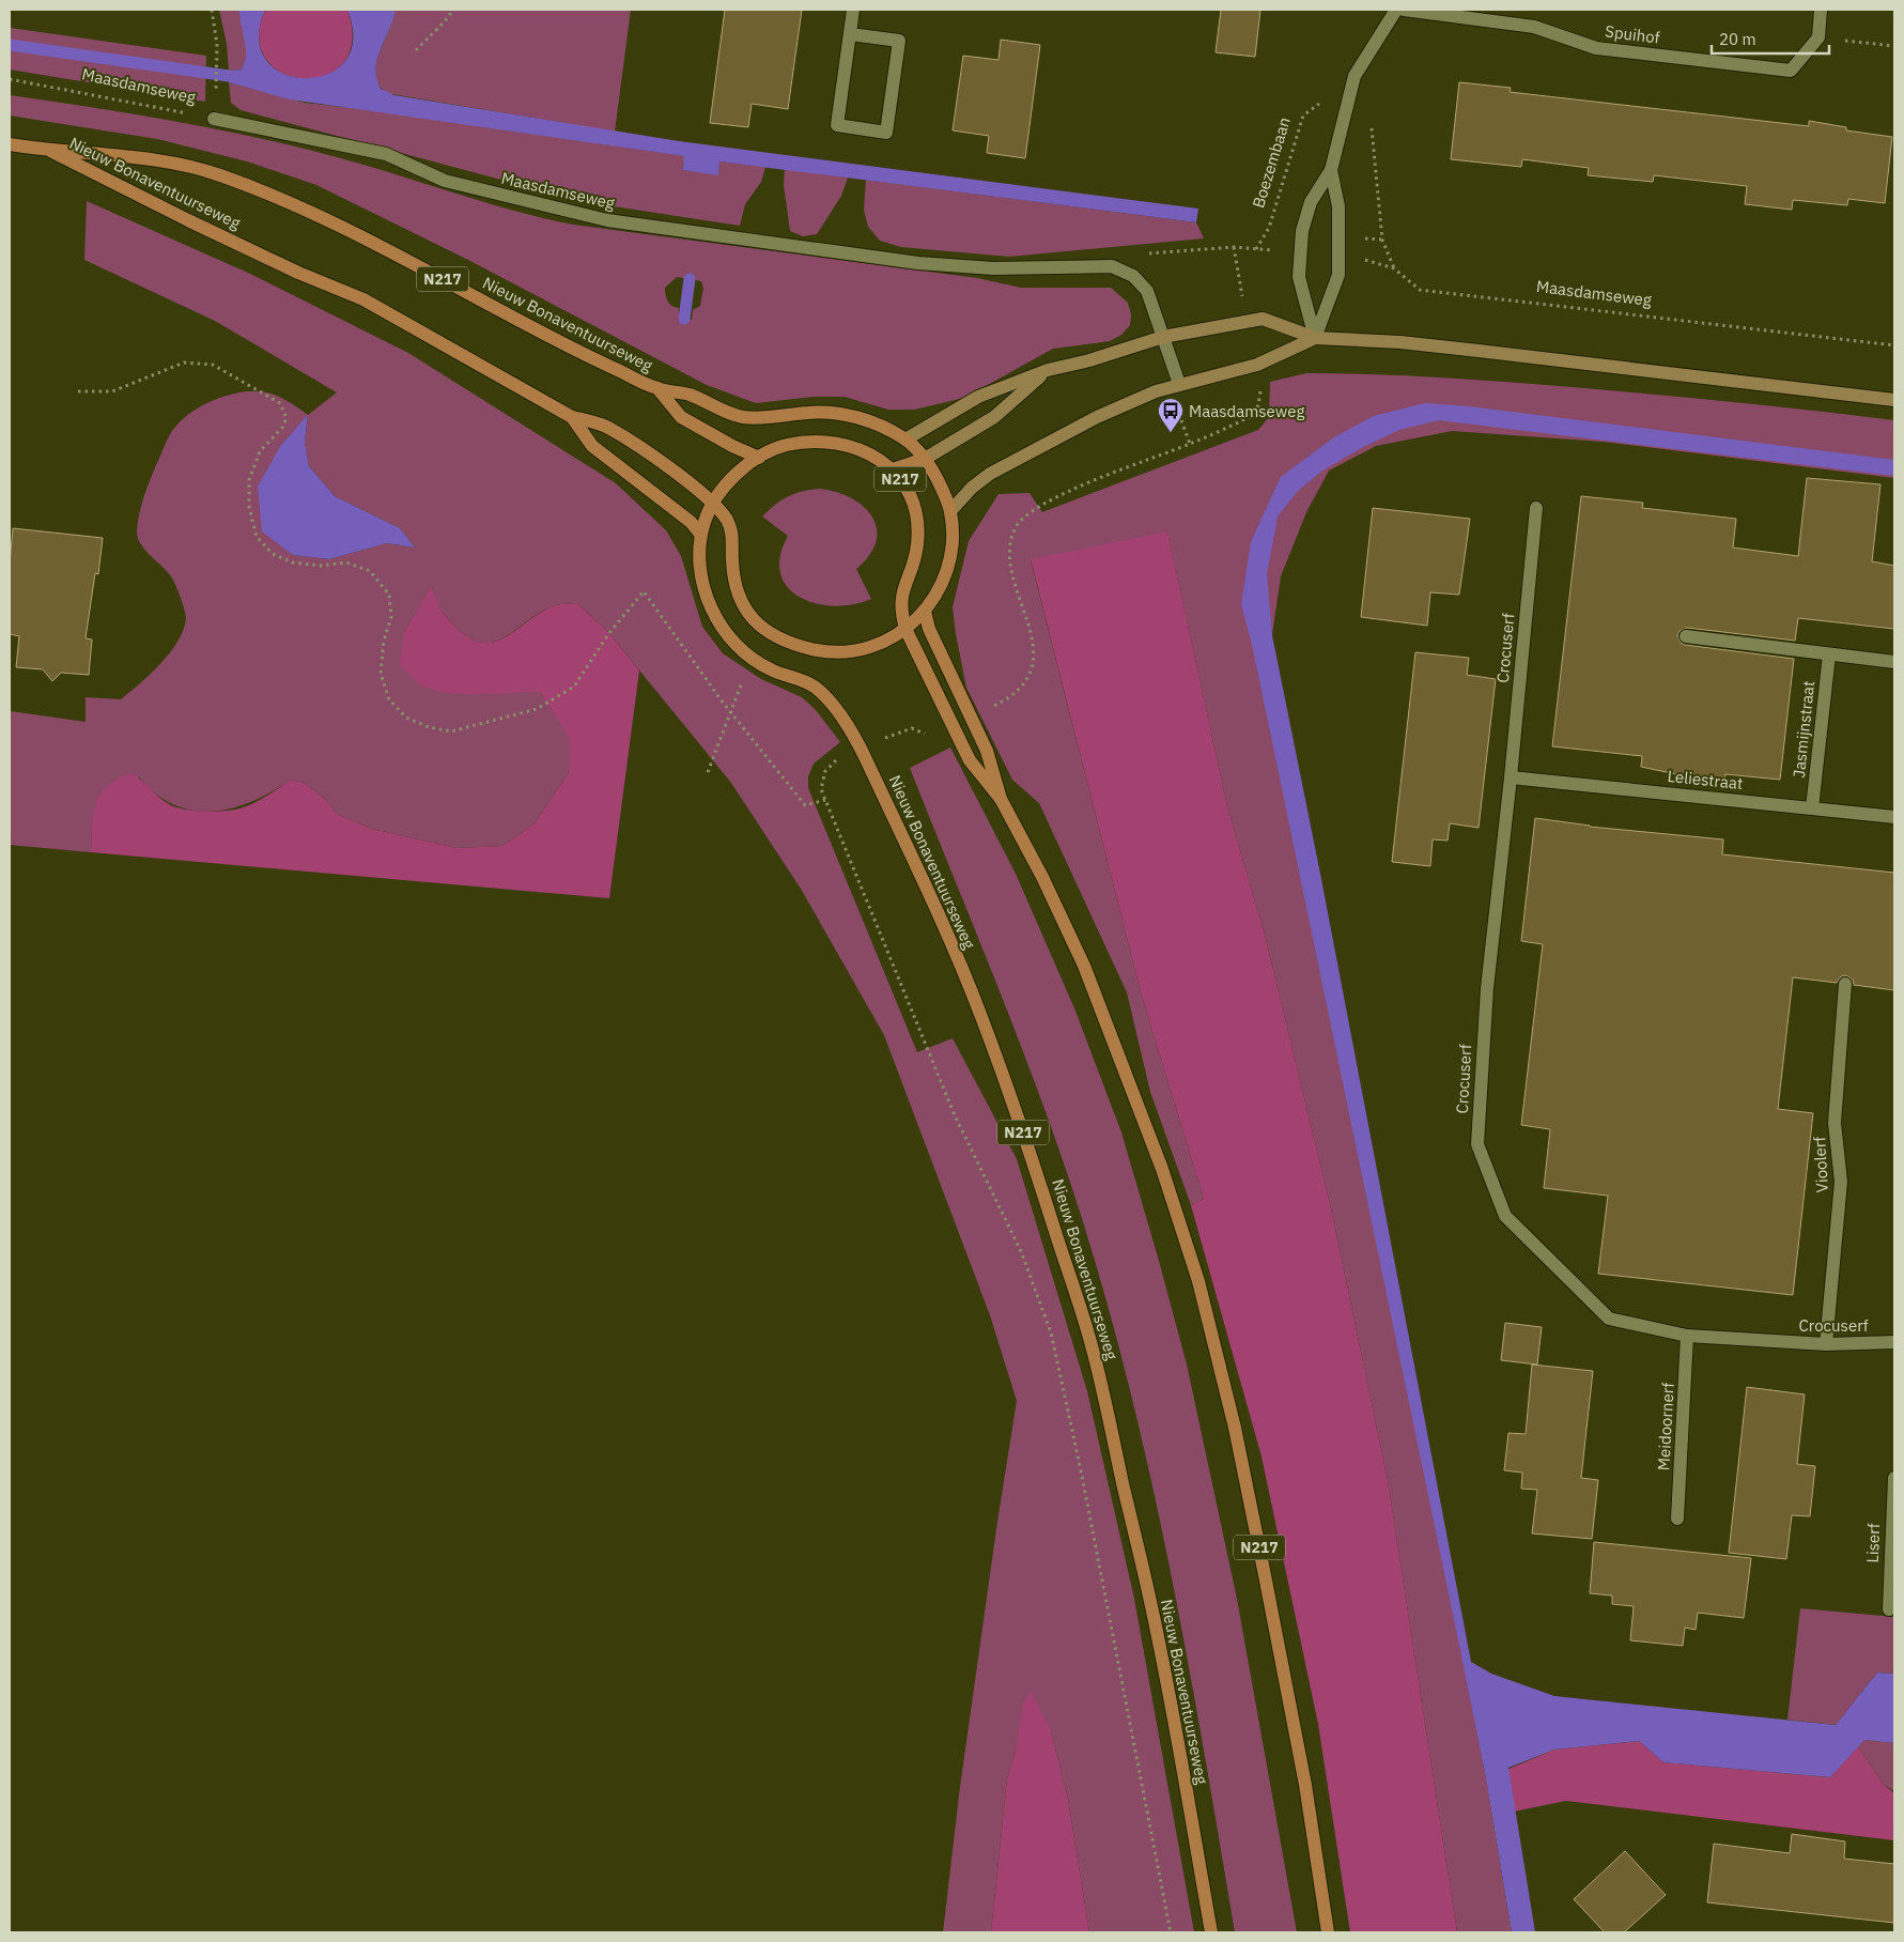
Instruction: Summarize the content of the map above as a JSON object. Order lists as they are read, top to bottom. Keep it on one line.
{"streets":{"main road":["Nieuw Bonaventuurseweg","N217"],"street":["Spuihof","Maasdamseweg","Crocuserf","Jasmijnstraat","Leliestraat","Vioolerf","Meidoornerf","Liserf"],"path":["Boezembaan"]},"crossings":[["Nieuw Bonaventuurseweg","N217"],["Crocuserf","Leliestraat"],["Crocuserf","Vioolerf"],["Crocuserf","Meidoornerf"],["Jasmijnstraat","Leliestraat"]],"places":{"bus stop":["Maasdamseweg"]},"scale_bar":"20 m"}
